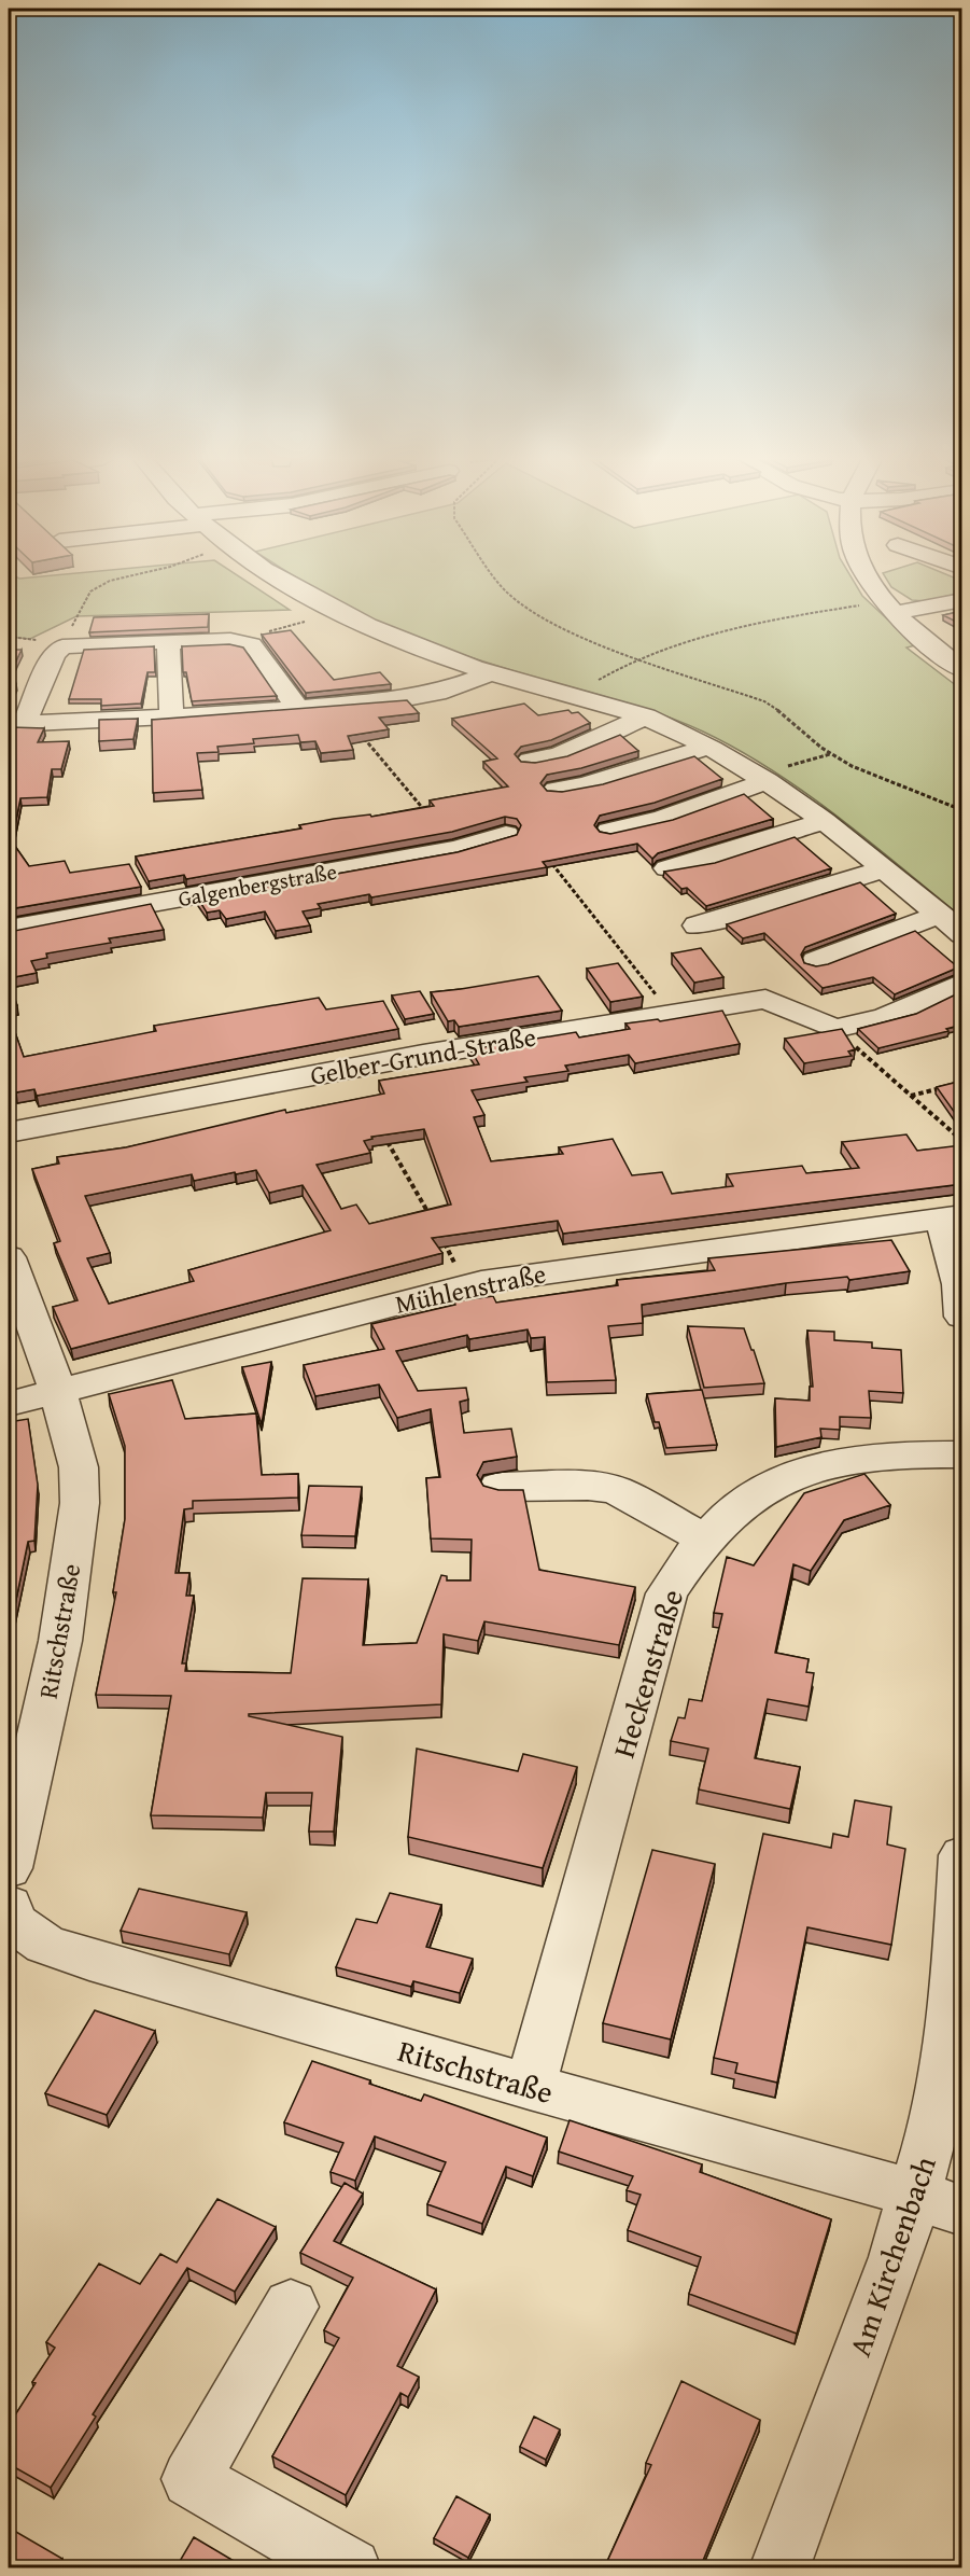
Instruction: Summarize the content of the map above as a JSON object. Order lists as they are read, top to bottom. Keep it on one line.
{"streets":{"street":["Galgenbergstraße","Gelber-Grund-Straße","Mühlenstraße","Ritschstraße","Heckenstraße","Am Kirchenbach"]},"crossings":[["Mühlenstraße","Ritschstraße"],["Ritschstraße","Heckenstraße"],["Ritschstraße","Am Kirchenbach"]]}
